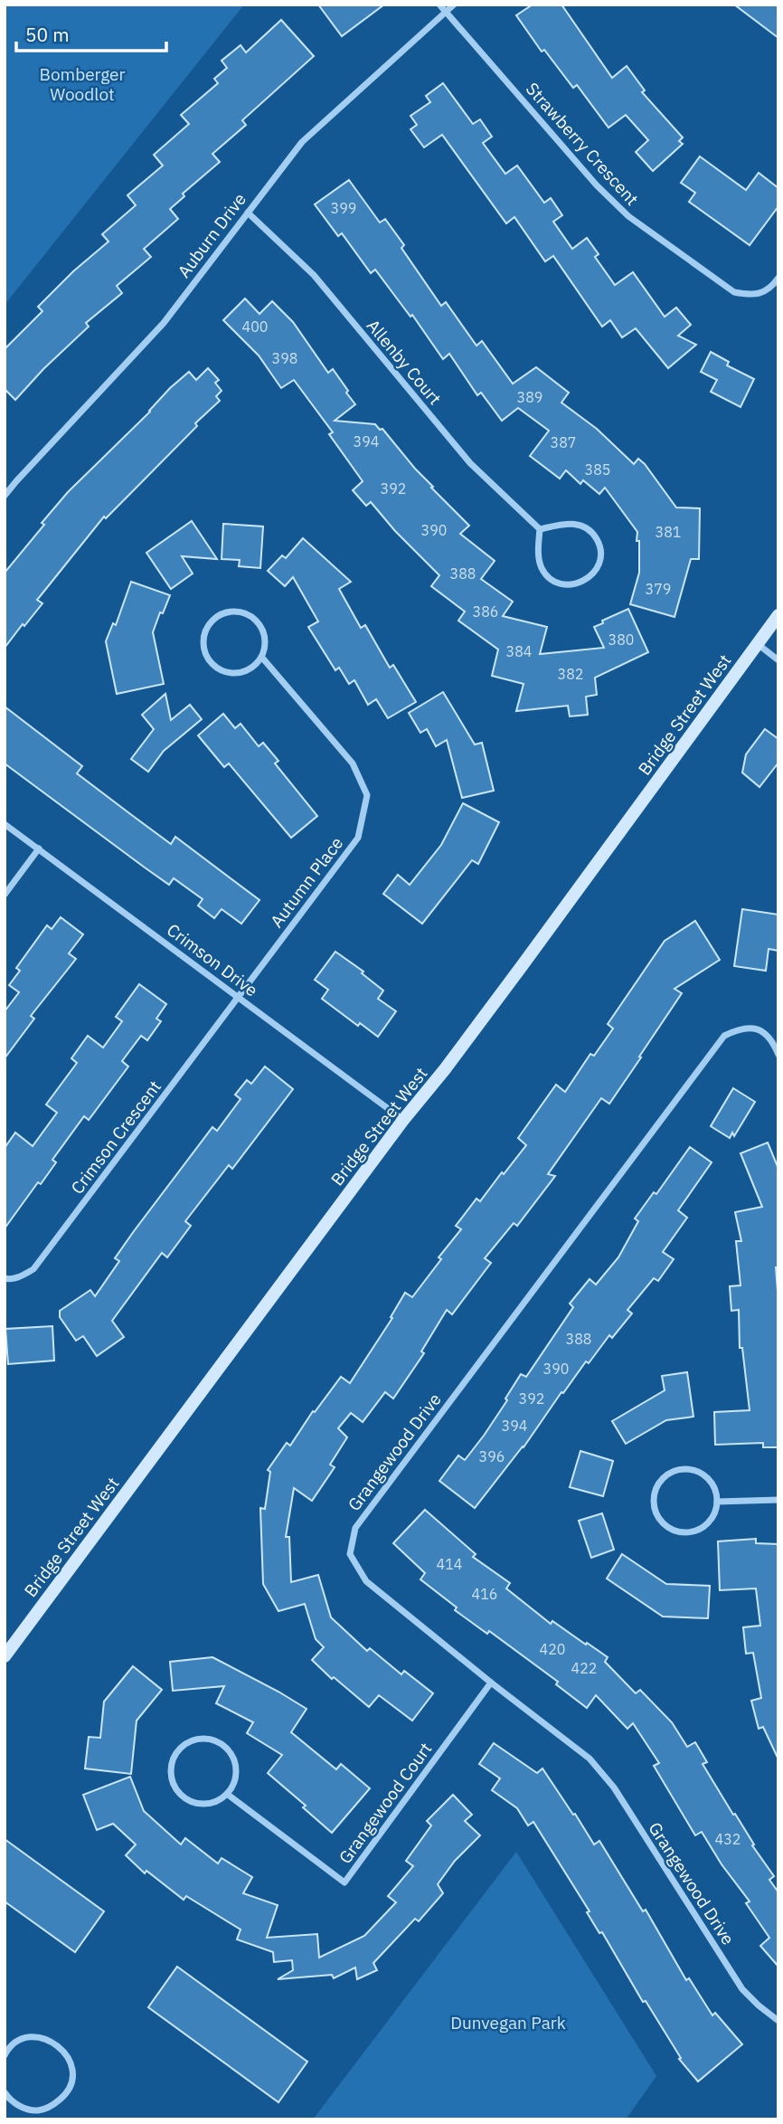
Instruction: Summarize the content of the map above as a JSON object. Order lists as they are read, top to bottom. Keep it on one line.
{"streets":{"main road":["Bridge Street West"],"street":["Strawberry Crescent","Auburn Drive","Allenby Court","Autumn Place","Crimson Drive","Crimson Crescent","Grangewood Drive","Grangewood Court"]},"crossings":[["Strawberry Crescent","Auburn Drive"],["Auburn Drive","Allenby Court"],["Bridge Street West","Crimson Drive"],["Autumn Place","Crimson Drive"],["Autumn Place","Crimson Crescent"],["Crimson Drive","Crimson Crescent"],["Grangewood Drive","Grangewood Court"]],"parks":["Bomberger Woodlot","Dunvegan Park"],"house_numbers":["399","400","398","389","394","387","385","392","390","381","388","379","386","380","384","382","388","390","392","394","396","414","416","420","422","432"],"scale_bar":"50 m"}
